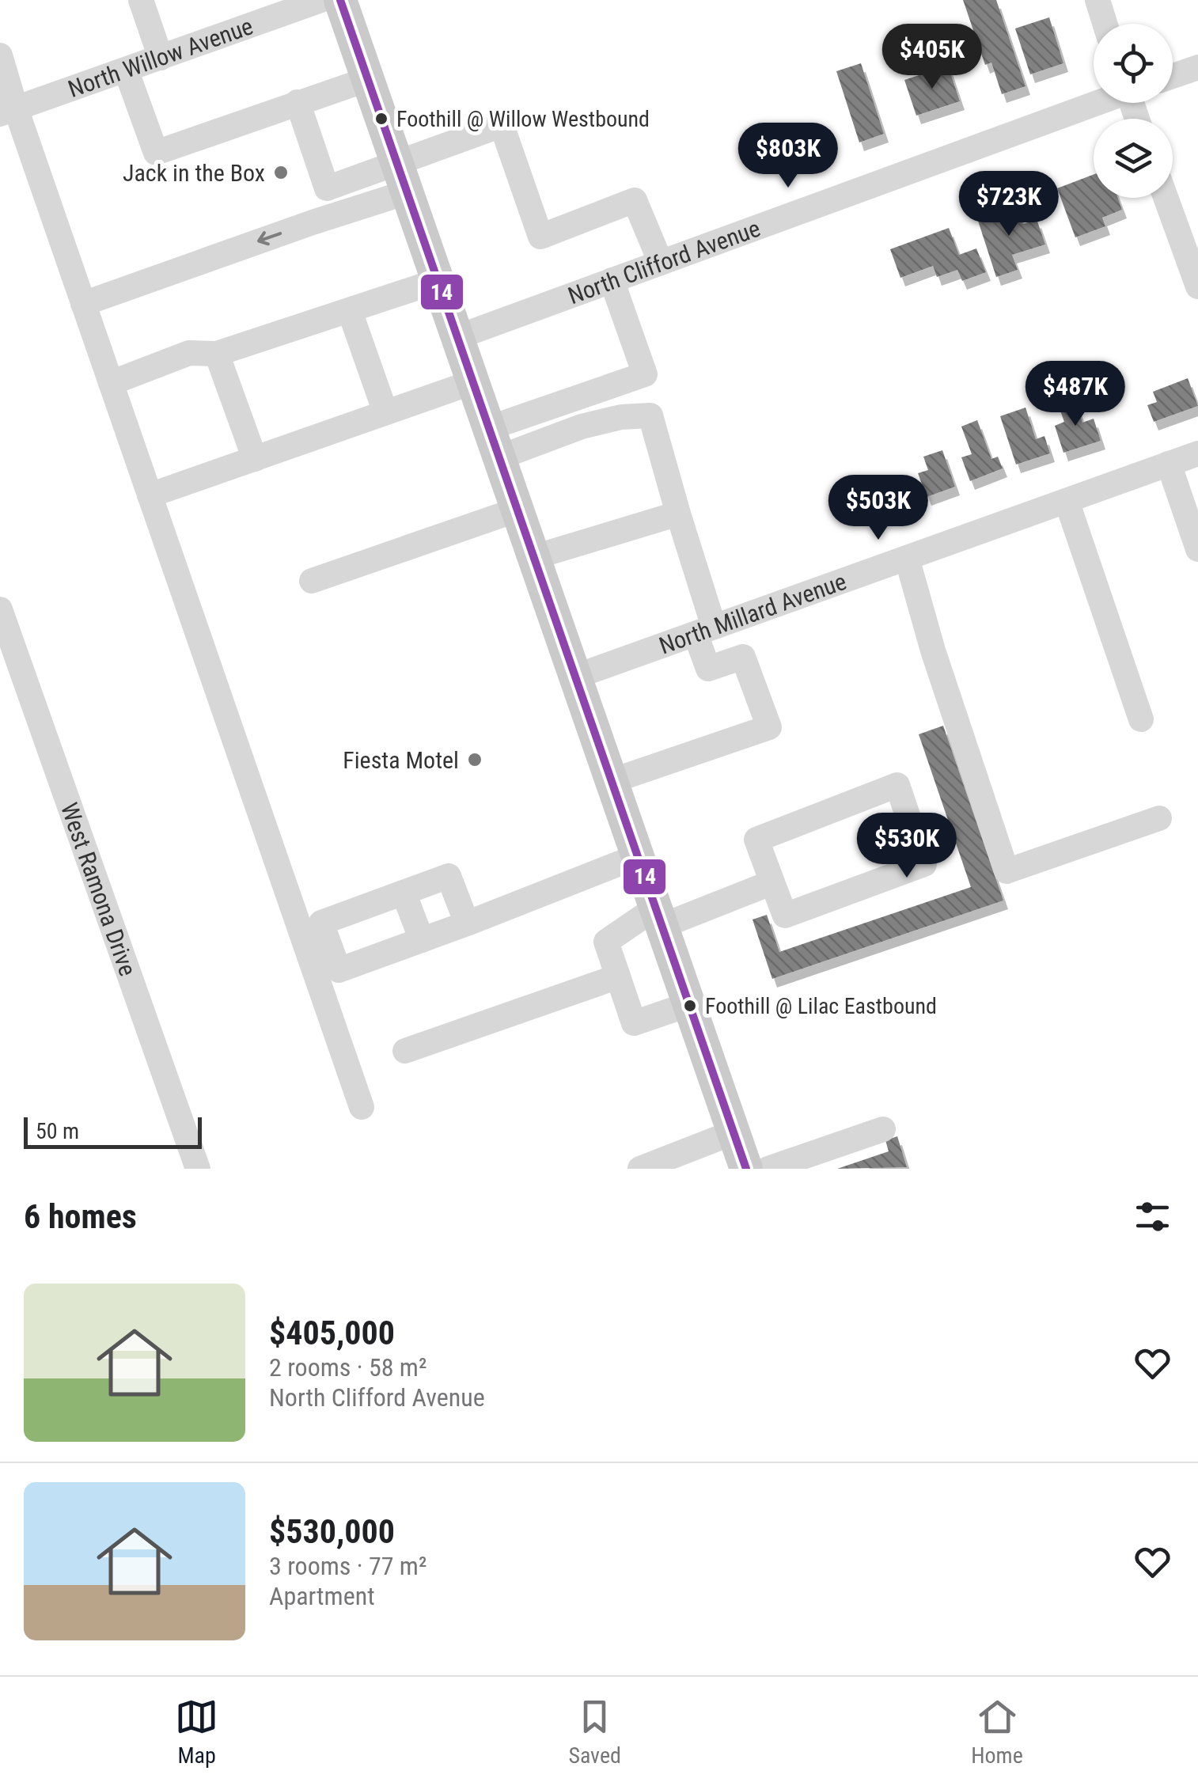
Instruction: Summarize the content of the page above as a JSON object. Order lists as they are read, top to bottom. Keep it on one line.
{"streets":{"street":["North Willow Avenue","North Clifford Avenue","North Millard Avenue","West Ramona Drive"]},"places":["Foothill @ Willow Westbound","Jack in the Box","Fiesta Motel","Foothill @ Lilac Eastbound"],"lines":["transit line 14"],"scale_bar":"50 m","page":{"price":["$405K","$803K","$723K","$487K","$503K","$530K"],"scale":"50 m","heading":"6 homes","list":[{"name":"$405,000","note":"2 rooms · 58 m² · North Clifford Avenue"},{"name":"$530,000","note":"3 rooms · 77 m² · Apartment"}],"tabs":["Map","Saved","Home"]}}
